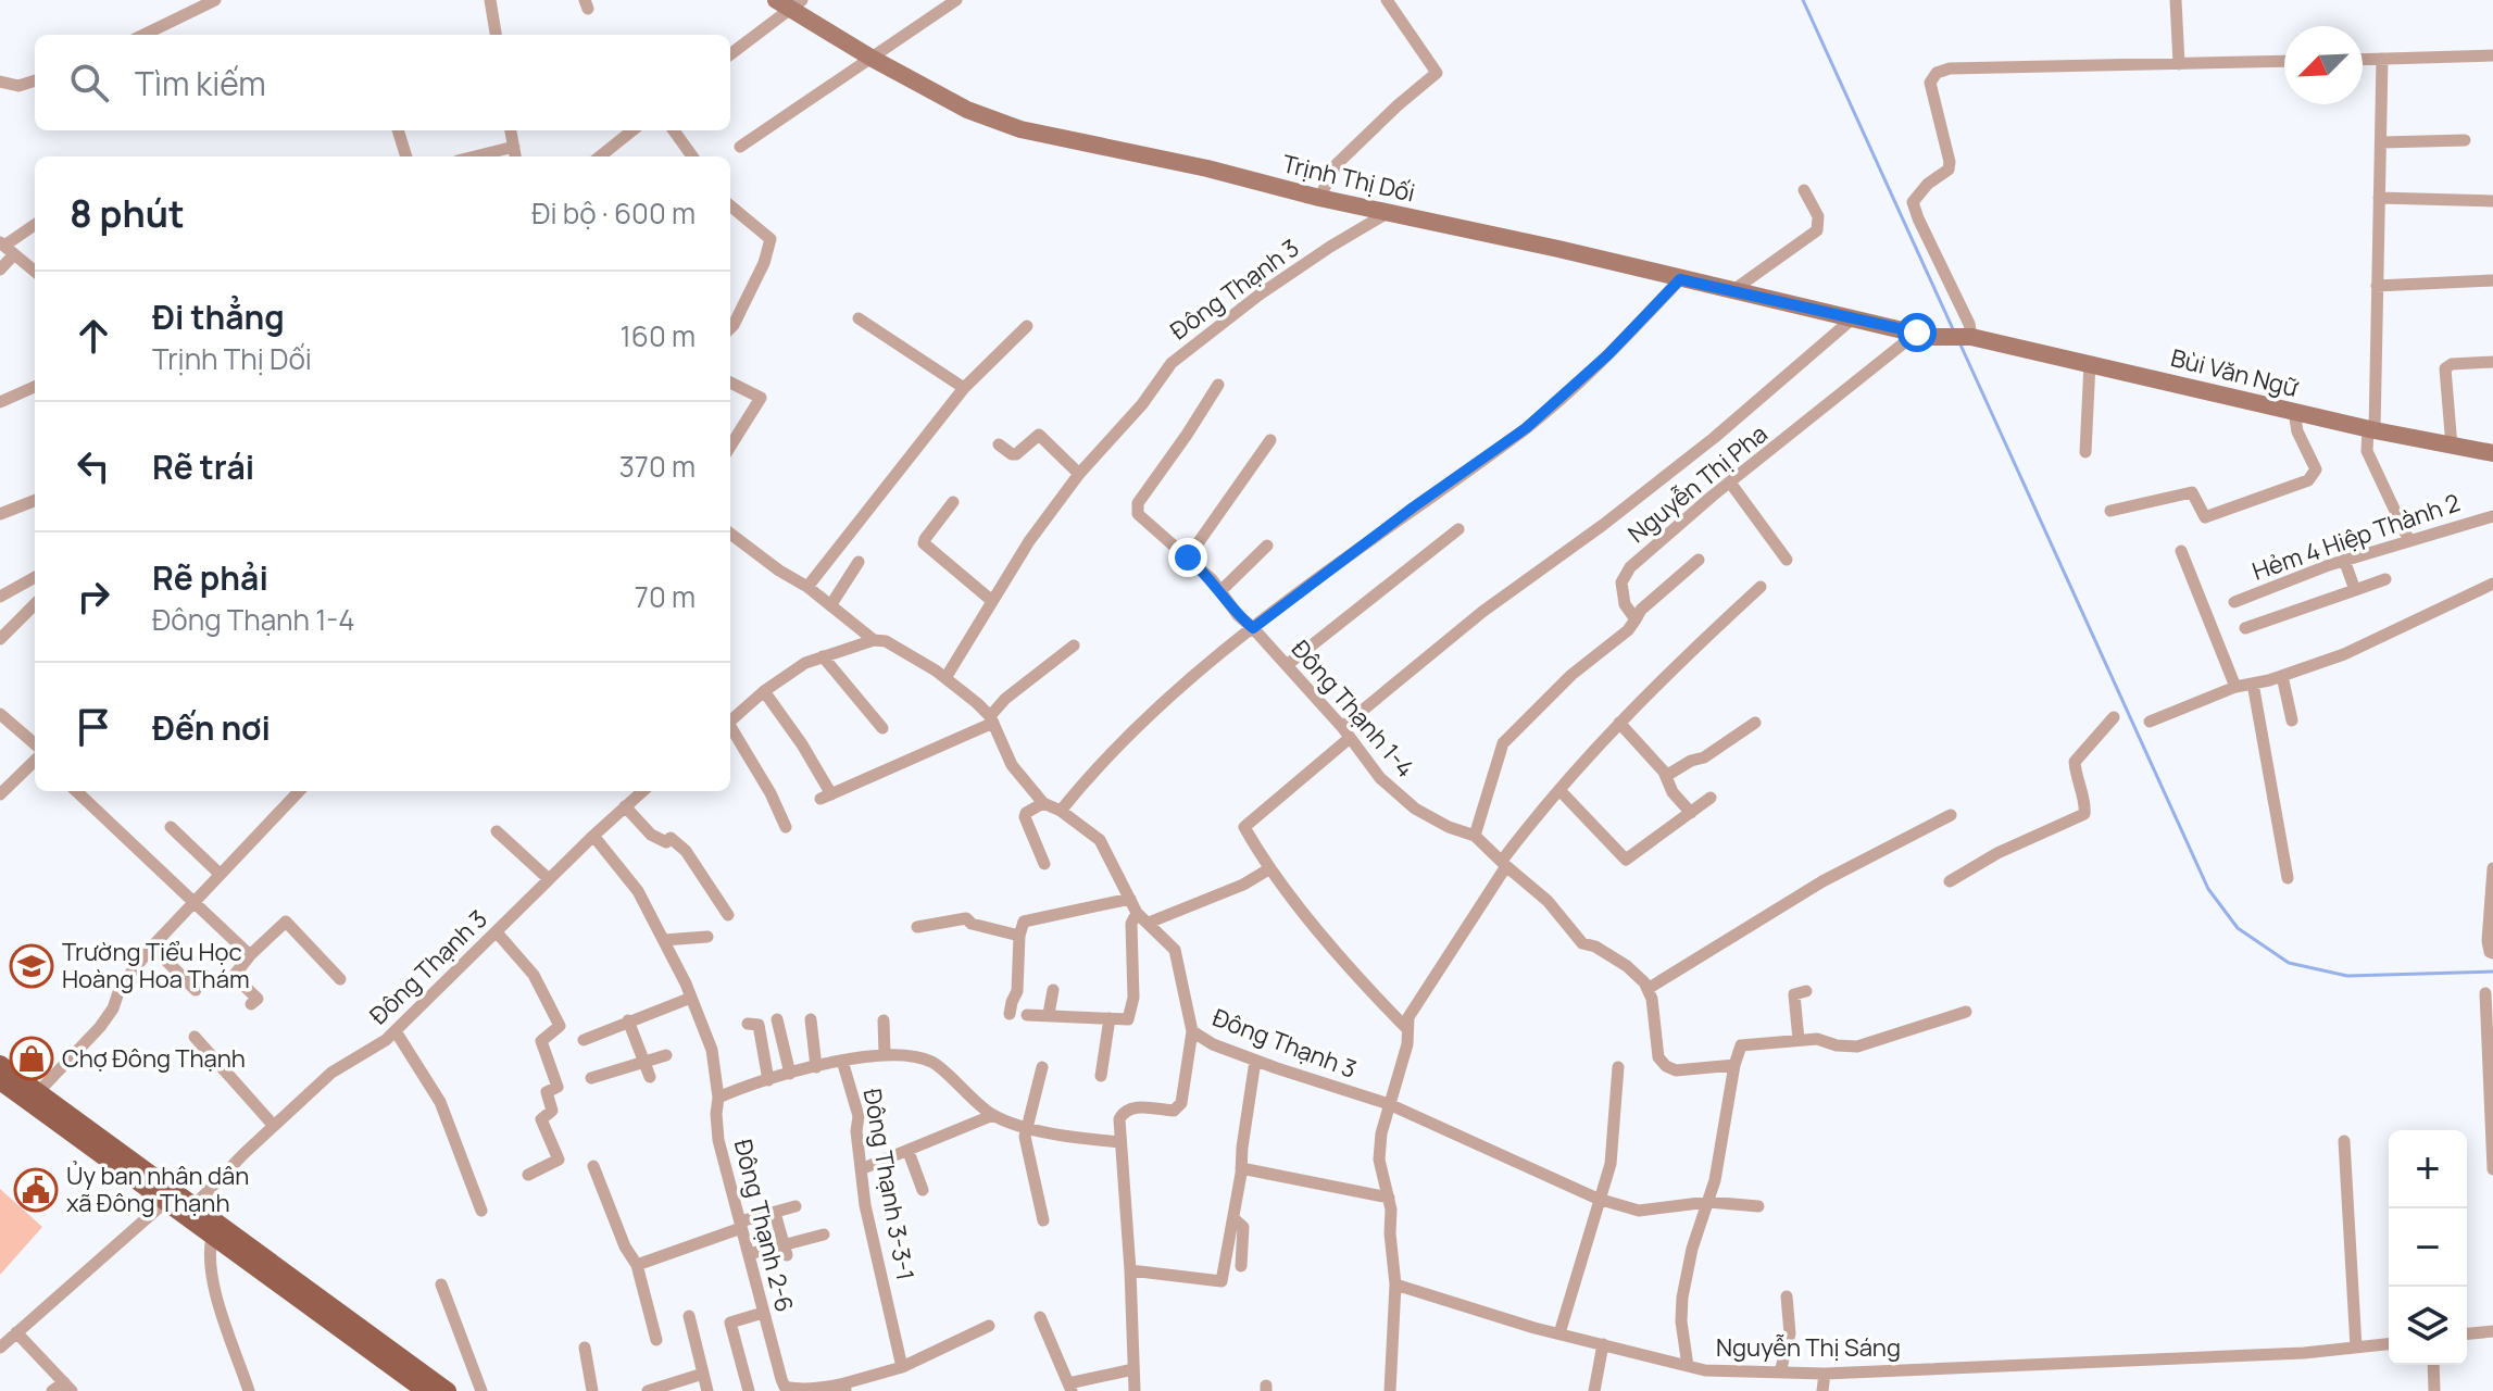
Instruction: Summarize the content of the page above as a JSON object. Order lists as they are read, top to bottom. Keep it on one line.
{"streets":{"main road":["Trịnh Thị Dối","Bùi Văn Ngữ"],"street":["Đông Thạnh 3","Nguyễn Thị Pha","Hẻm 4 Hiệp Thành 2","Đông Thạnh 1-4","Đông Thạnh 3-3-1","Đông Thạnh 2-6","Nguyễn Thị Sáng"]},"crossings":[["Trịnh Thị Dối","Đông Thạnh 3"],["Trịnh Thị Dối","Bùi Văn Ngữ"],["Trịnh Thị Dối","Nguyễn Thị Pha"],["Đông Thạnh 3","Đông Thạnh 2-6"]],"places":{"school or university":["Trường Tiểu Học Hoàng Hoa Thám"],"shop":["Chợ Đông Thạnh"],"public building":["Ủy ban nhân dân xã Đông Thạnh"]},"north":"bottom left","page":{"search":"Tìm kiếm","heading":["8 phút","Đi bộ · 600 m"],"list":[["Đi thẳng","Trịnh Thị Dối","160 m"],["Rẽ trái","370 m"],["Rẽ phải","Đông Thạnh 1-4","70 m"],"Đến nơi"],"map_buttons":["+","−"]}}
